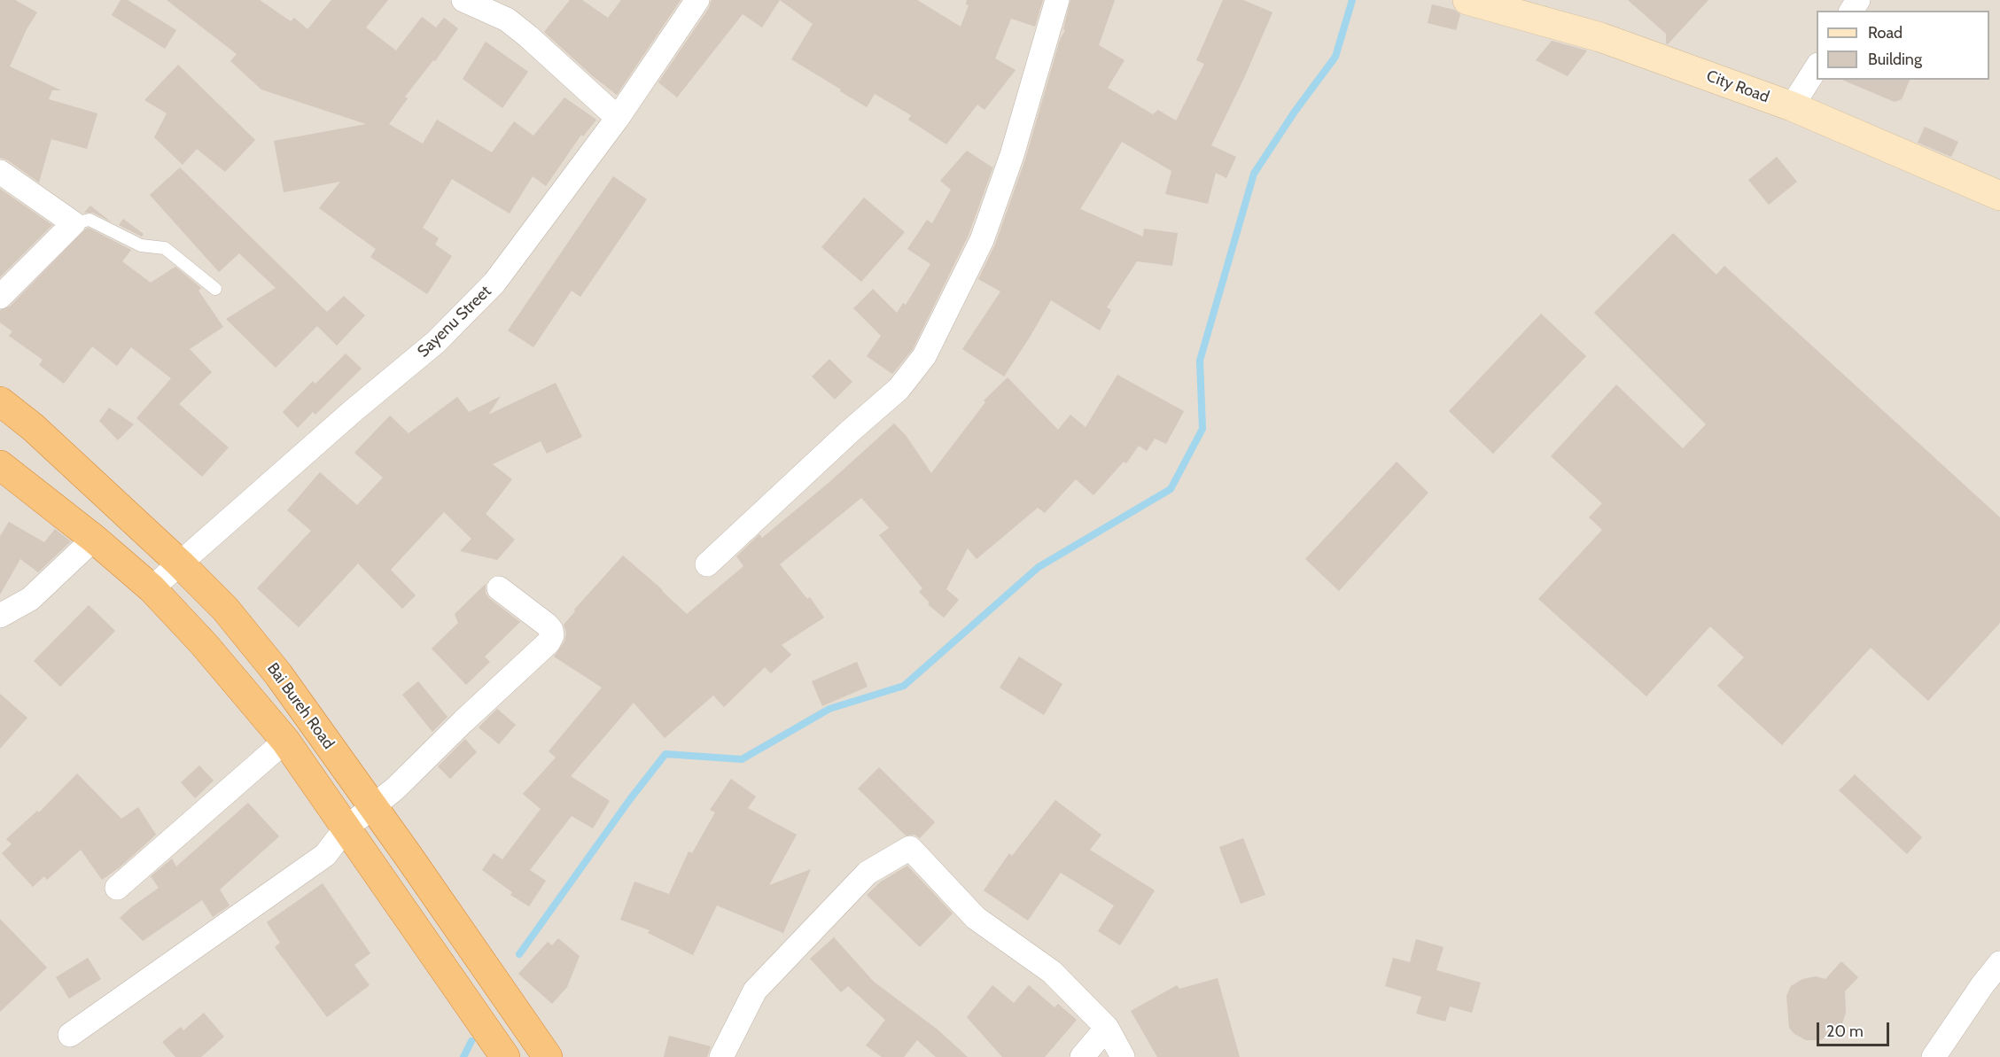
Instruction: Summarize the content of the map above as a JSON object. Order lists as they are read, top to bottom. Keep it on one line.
{"streets":{"highway":["Bai Bureh Road"],"main road":["City Road"],"street":["Sayenu Street"]},"crossings":[["Sayenu Street","Bai Bureh Road"]],"legend":["Road","Building"],"scale_bar":"20 m"}
